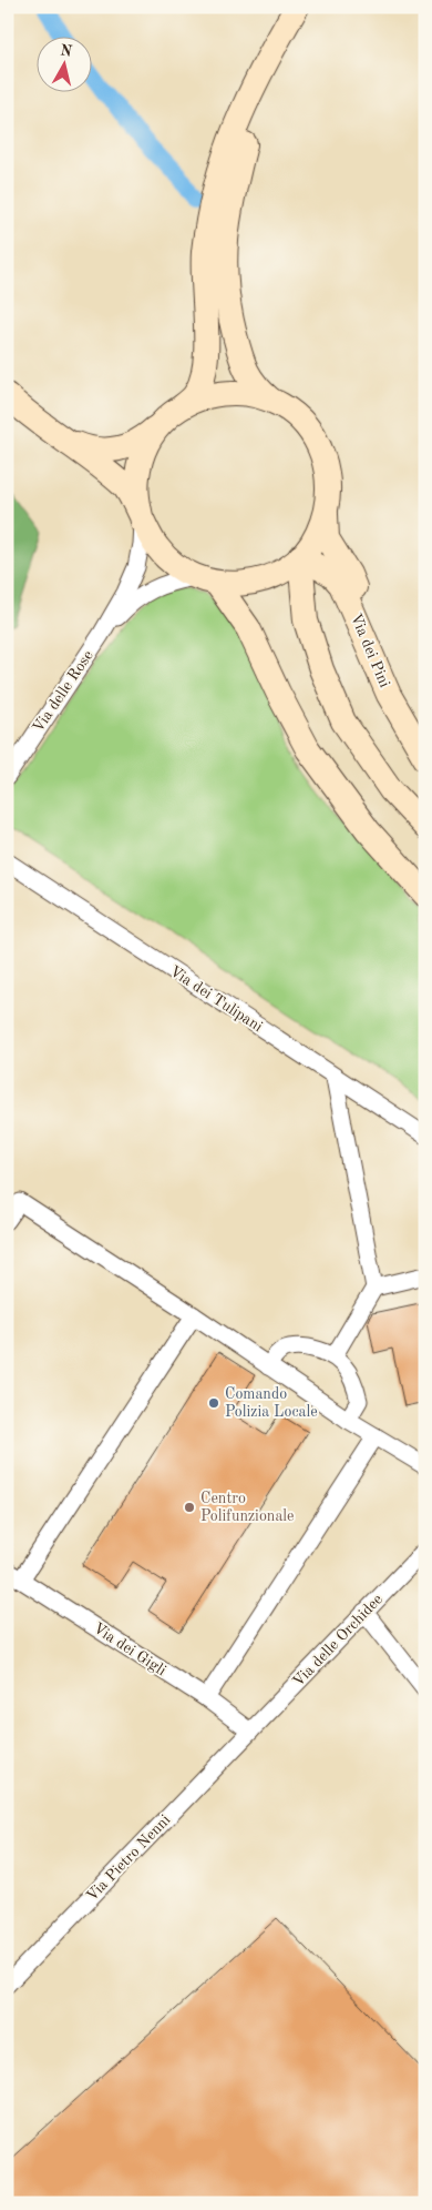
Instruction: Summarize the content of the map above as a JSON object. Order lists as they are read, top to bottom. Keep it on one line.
{"streets":{"main road":["Via dei Pini"],"street":["Via delle Rose","Via dei Tulipani","Via delle Orchidee","Via dei Gigli","Via Pietro Nenni"]},"crossings":[["Via dei Pini","Via delle Rose"],["Via delle Orchidee","Via dei Gigli"],["Via delle Orchidee","Via Pietro Nenni"],["Via dei Gigli","Via Pietro Nenni"]],"places":["Comando Polizia Locale","Centro Polifunzionale"],"north":"top"}
